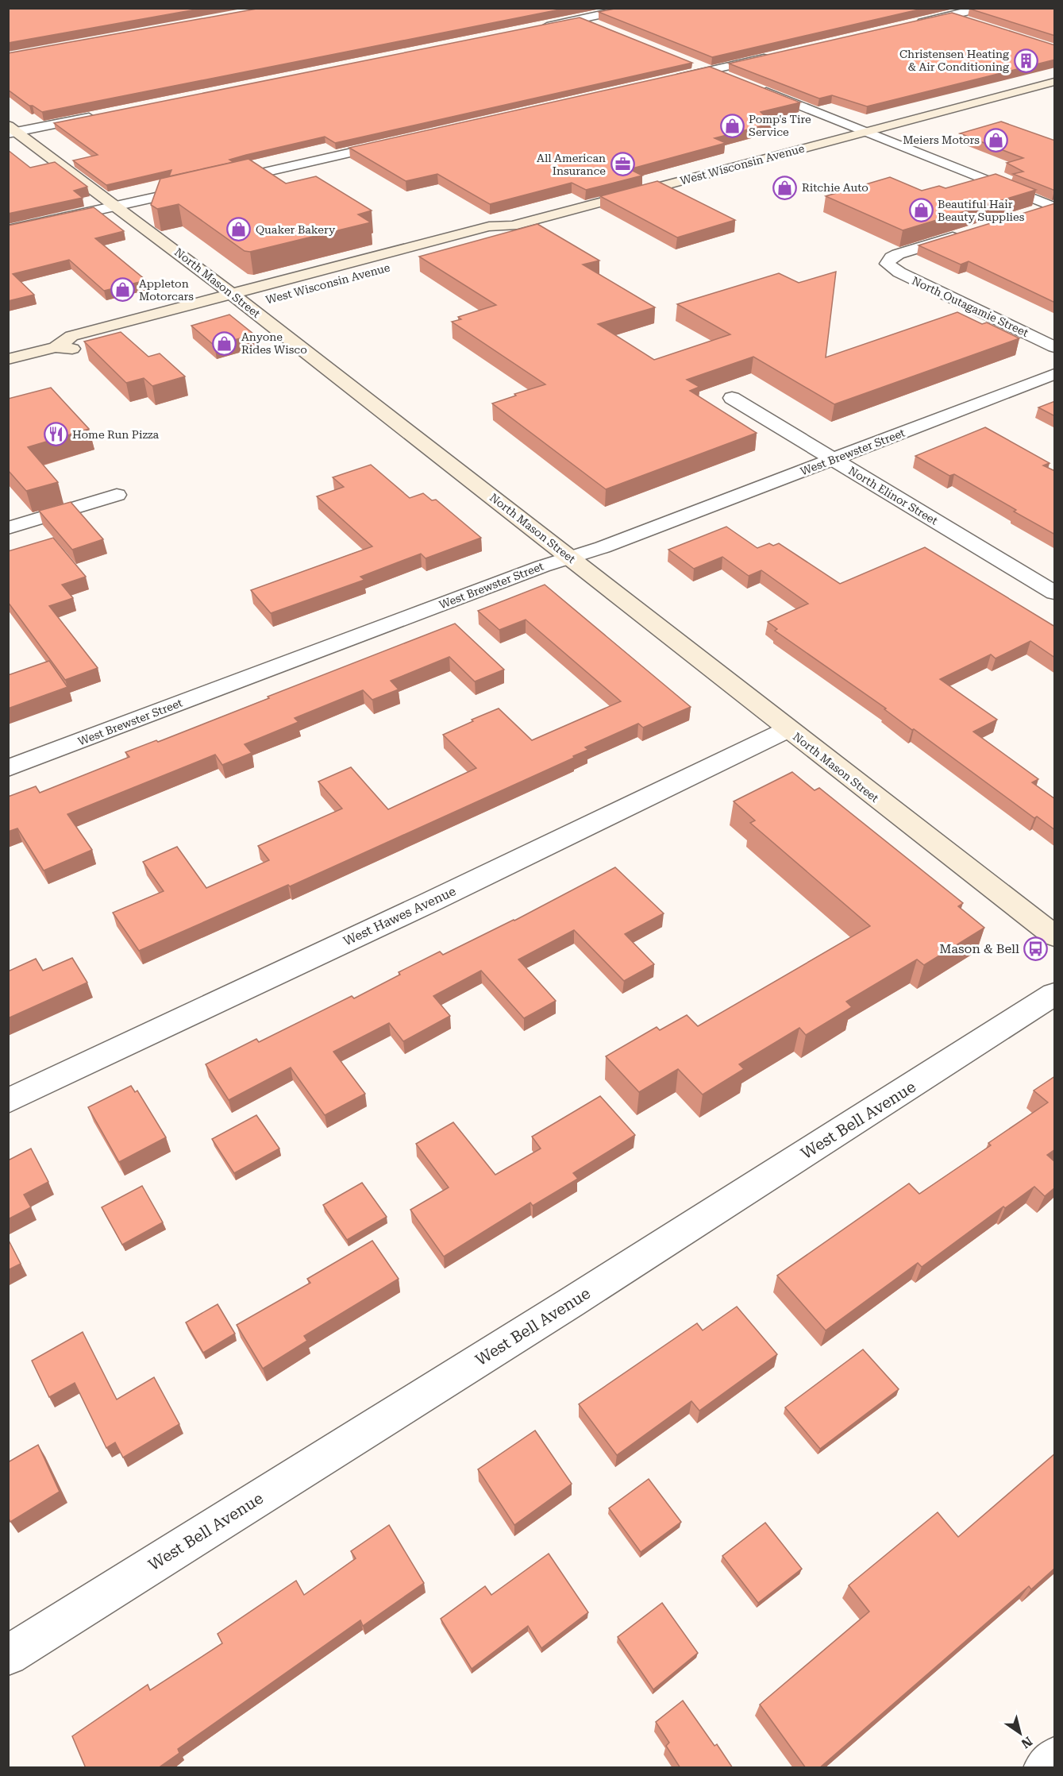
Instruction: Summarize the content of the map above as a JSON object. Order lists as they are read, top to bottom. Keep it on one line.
{"streets":{"main road":["West Wisconsin Avenue","North Mason Street"],"street":["North Outagamie Street","West Brewster Street","North Elinor Street","West Hawes Avenue","West Bell Avenue"]},"crossings":[["West Wisconsin Avenue","North Mason Street"],["North Mason Street","West Brewster Street"],["North Mason Street","West Hawes Avenue"],["West Brewster Street","North Elinor Street"]],"places":{"building":["Christensen Heating & Air Conditioning"],"shop":["Pomp's Tire Service","Meiers Motors","Ritchie Auto","Beautiful Hair Beauty Supplies","Quaker Bakery","Appleton Motorcars","Anyone Rides Wisco"],"office":["All American Insurance"],"restaurant":["Home Run Pizza"],"bus stop":["Mason & Bell"]},"north":"bottom right"}
